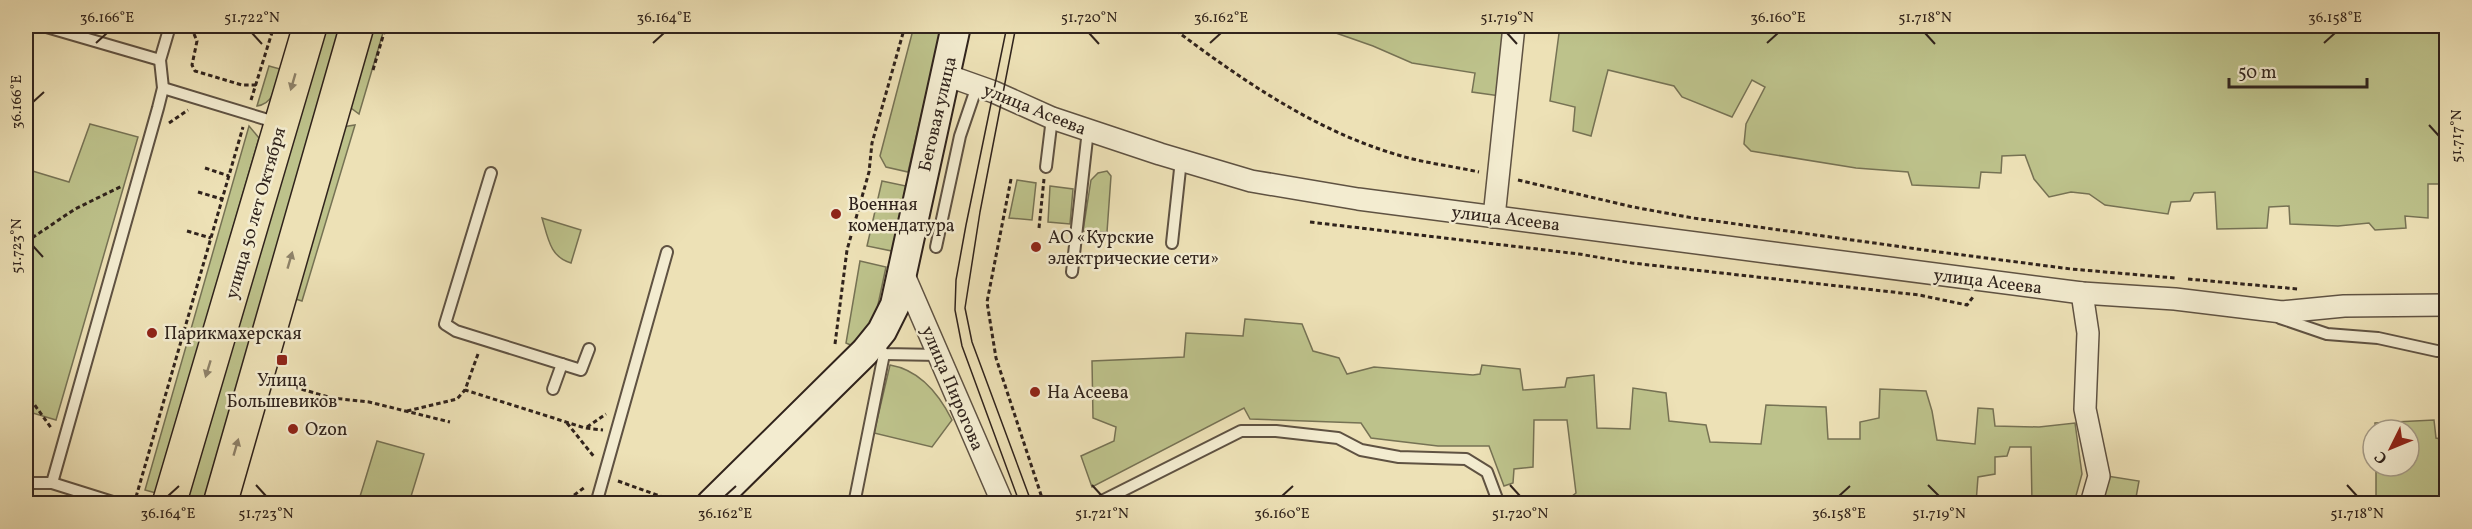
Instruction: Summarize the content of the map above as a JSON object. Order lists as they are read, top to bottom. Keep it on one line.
{"streets":{"main road":["улица 50 лет Октября"],"street":["улица Асеева","Беговая улица","улица Пирогова"]},"crossings":[["улица Асеева","Беговая улица"],["Беговая улица","улица Пирогова"]],"places":{"other":["Военная комендатура","АО «Курские электрические сети»","Парикмахерская","На Асеева","Ozon"],"transit":["Улица Большевиков"]},"scale_bar":"50 m","north":"bottom left","coordinates":["36.166°E","51.722°N","36.164°E","51.720°N","36.162°E","51.719°N","36.160°E","51.718°N","36.158°E","51.717°N","51.723°N","51.721°N"]}
